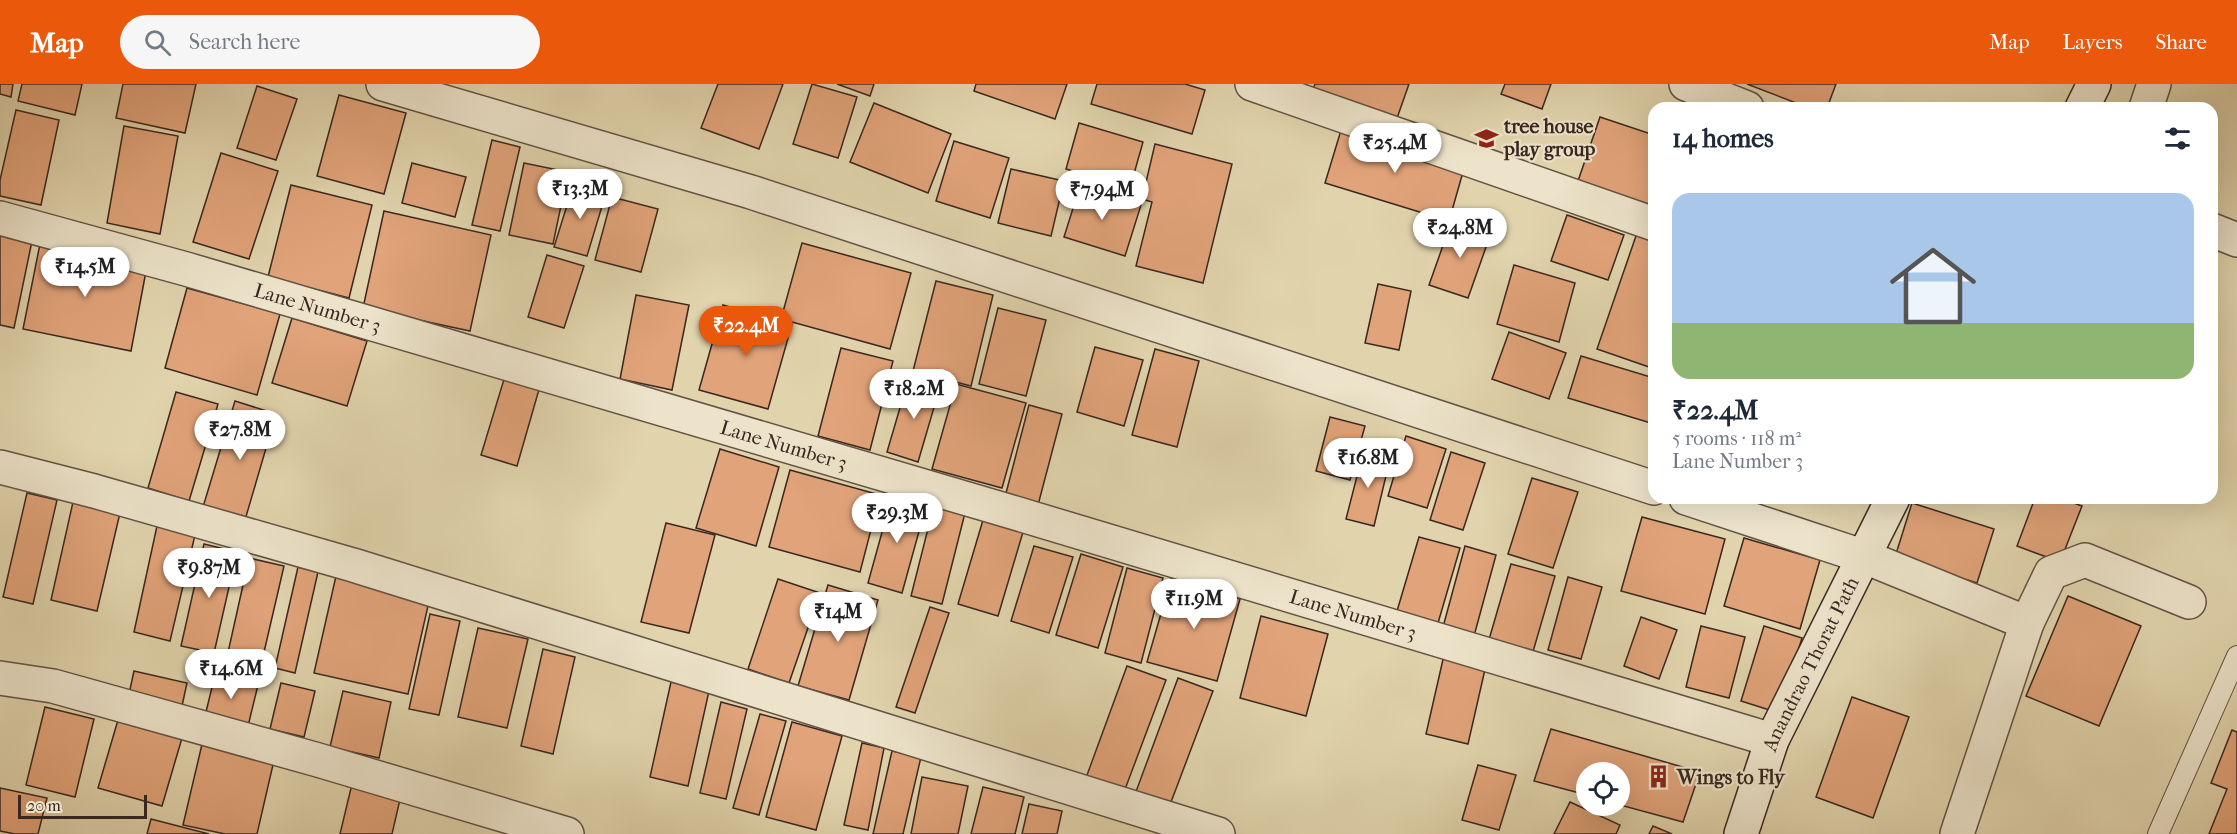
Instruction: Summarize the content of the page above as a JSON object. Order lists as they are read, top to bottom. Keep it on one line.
{"streets":{"street":["Lane Number 3","Anandrao Thorat Path"]},"crossings":[["Lane Number 3","Anandrao Thorat Path"]],"places":{"school or university":["tree house play group"],"building":["Wings to Fly"]},"scale_bar":"20 m","page":{"header":"Map","search":"Search here","nav":["Map","Layers","Share"],"heading":"14 homes","price":["₹25.4M","₹13.3M","₹7.94M","₹24.8M","₹14.5M","₹22.4M","₹18.2M","₹27.8M","₹16.8M","₹29.3M","₹9.87M","₹11.9M","₹14M","₹14.6M"],"list":[{"name":"₹22.4M","note":"5 rooms · 118 m² · Lane Number 3"}],"scale":"20 m"}}
